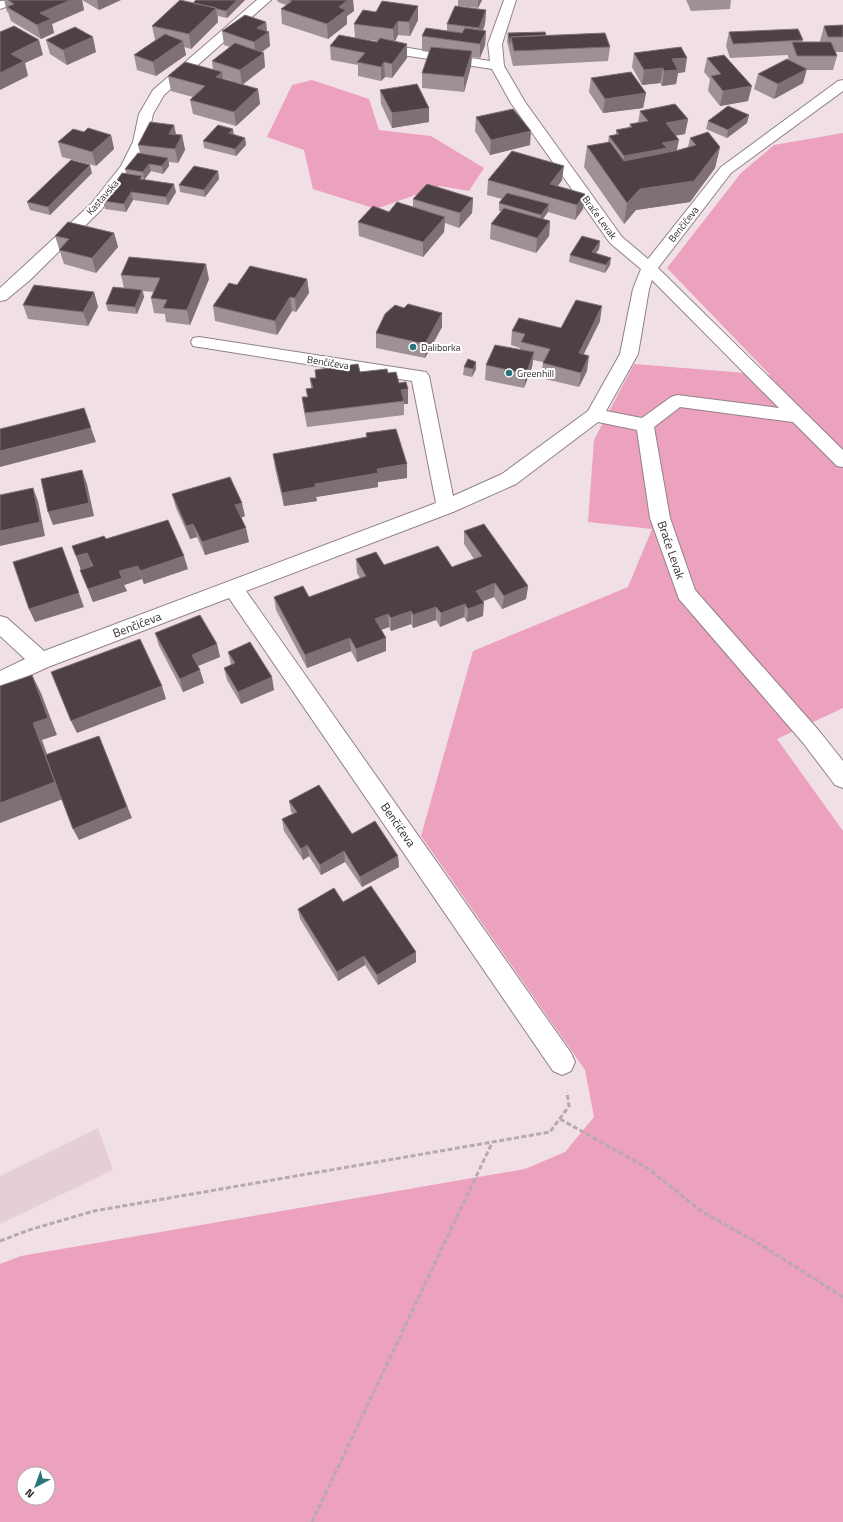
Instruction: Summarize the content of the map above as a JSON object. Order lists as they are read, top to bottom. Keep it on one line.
{"streets":{"street":["Kastavska","Braće Levak","Benčićeva"]},"crossings":[["Braće Levak","Benčićeva"]],"places":["Daliborka","Greenhill"],"north":"bottom left"}
